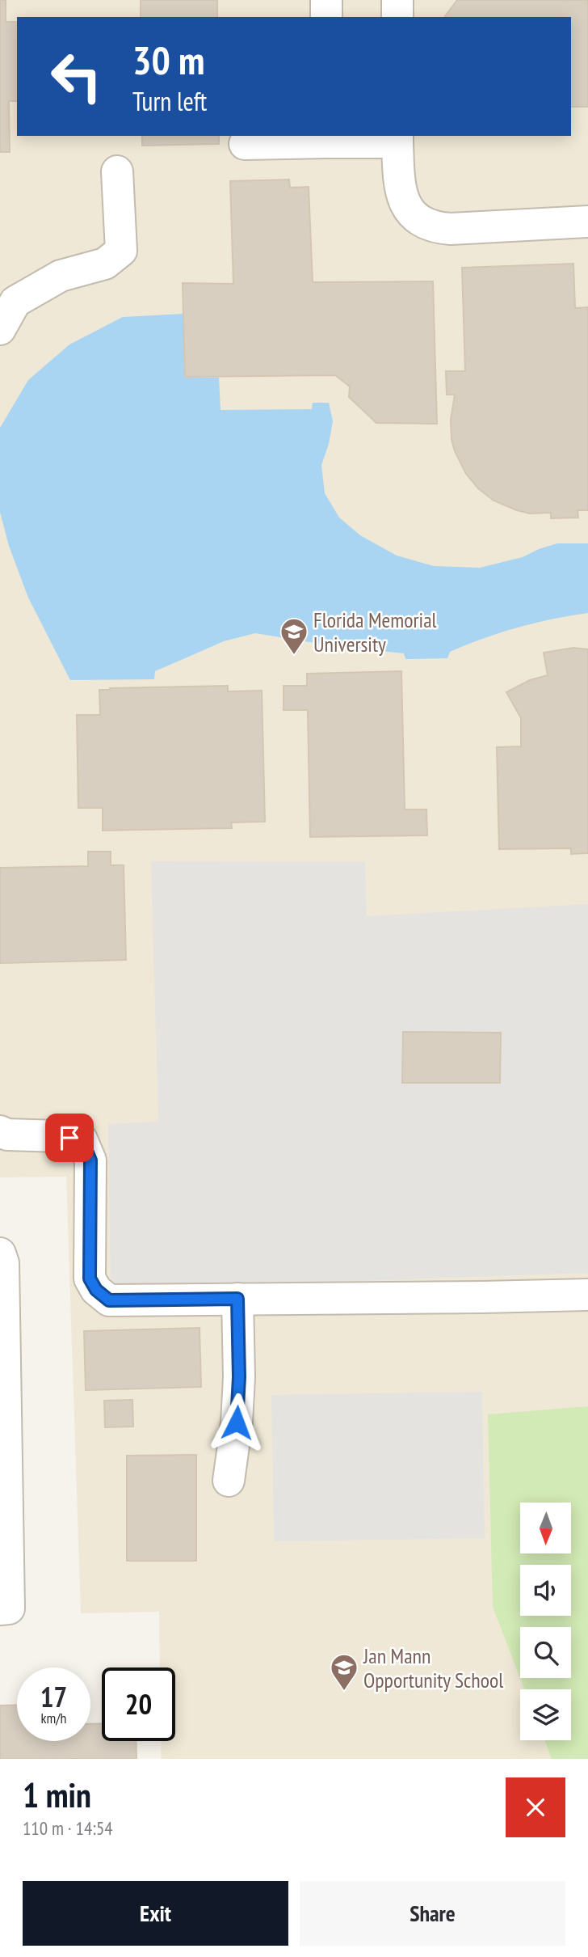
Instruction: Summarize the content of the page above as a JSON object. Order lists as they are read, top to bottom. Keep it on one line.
{"places":{"school or university":["Florida Memorial University","Jan Mann Opportunity School"]},"north":"bottom","page":{"turn":["30 m","Turn left"],"speed":"17 km/h","limit":"20","heading":["1 min","110 m · 14:54"],"buttons":["Exit","Share"]}}
